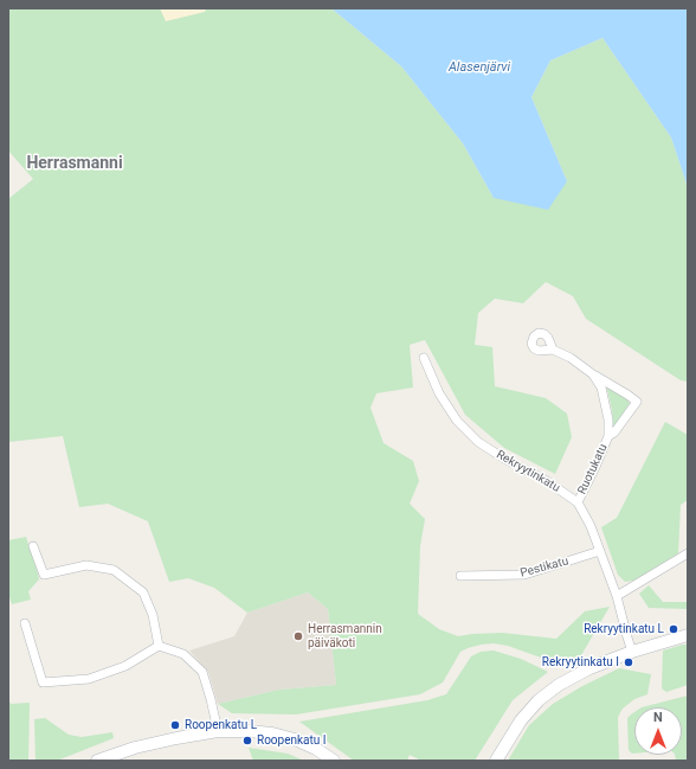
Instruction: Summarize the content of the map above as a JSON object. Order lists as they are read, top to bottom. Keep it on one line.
{"streets":{"street":["Ruotukatu","Rekryytinkatu","Pestikatu"]},"crossings":[["Ruotukatu","Rekryytinkatu"],["Rekryytinkatu","Pestikatu"]],"districts":["Herrasmanni"],"water":["Alasenjärvi"],"places":["Rekryytinkatu L","Herrasmannin päiväkoti","Rekryytinkatu I","Roopenkatu L","Roopenkatu I"],"north":"top"}
